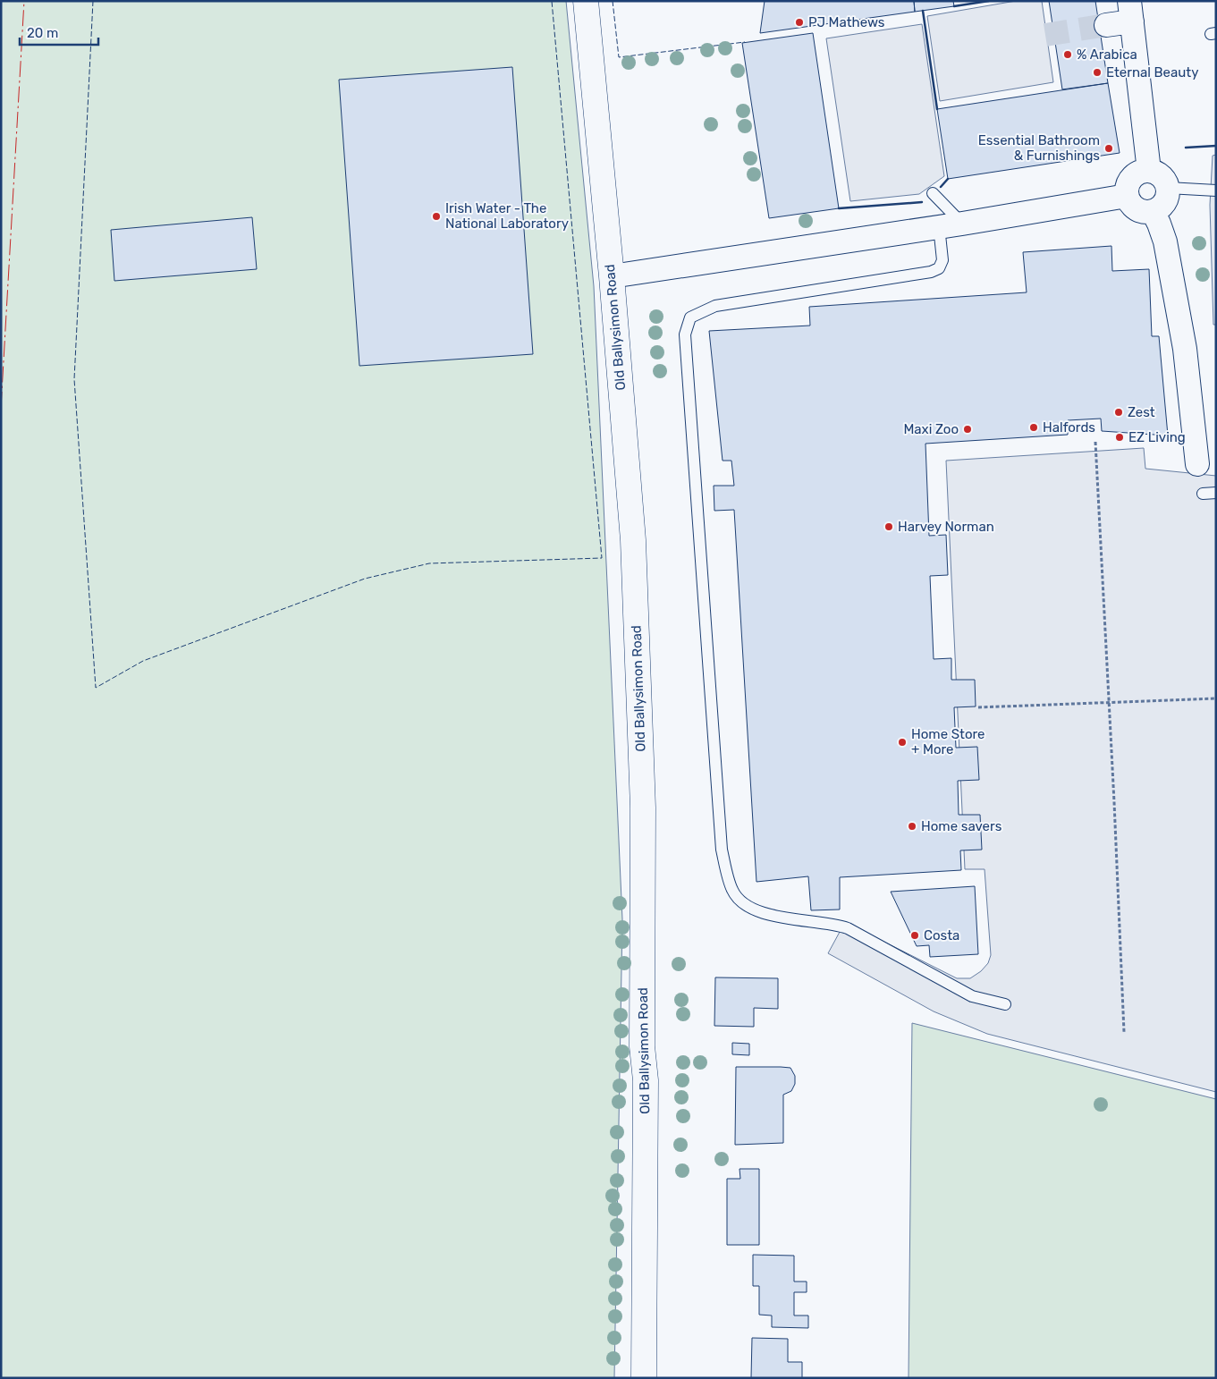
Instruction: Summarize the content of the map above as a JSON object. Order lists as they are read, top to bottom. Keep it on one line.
{"streets":{"street":["Old Ballysimon Road"]},"places":["PJ Mathews","% Arabica","Eternal Beauty","Essential Bathroom & Furnishings","Irish Water - The National Laboratory","Zest","Halfords","Maxi Zoo","EZ Living","Harvey Norman","Home Store + More","Home savers","Costa"],"scale_bar":"20 m"}
